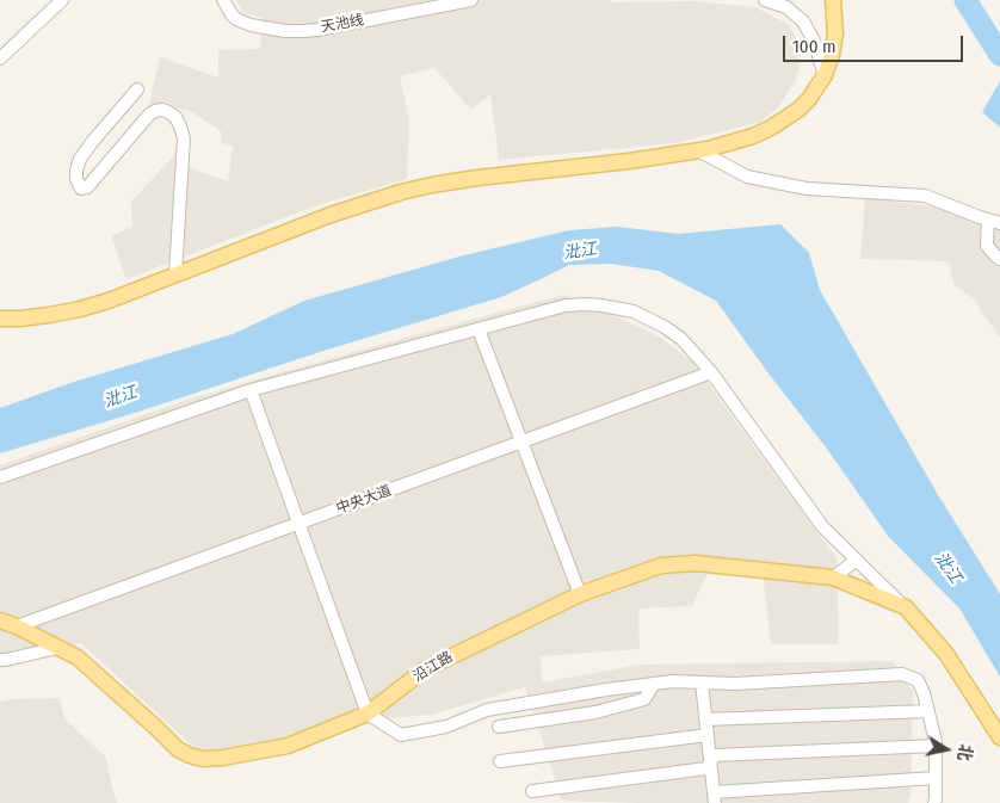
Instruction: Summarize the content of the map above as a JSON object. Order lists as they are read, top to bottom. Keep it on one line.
{"streets":{"main road":["沿江路"],"street":["天池线","中央大道"]},"crossings":[["中央大道","沿江路"]],"water":["沘江"],"scale_bar":"100 m","north":"right"}
